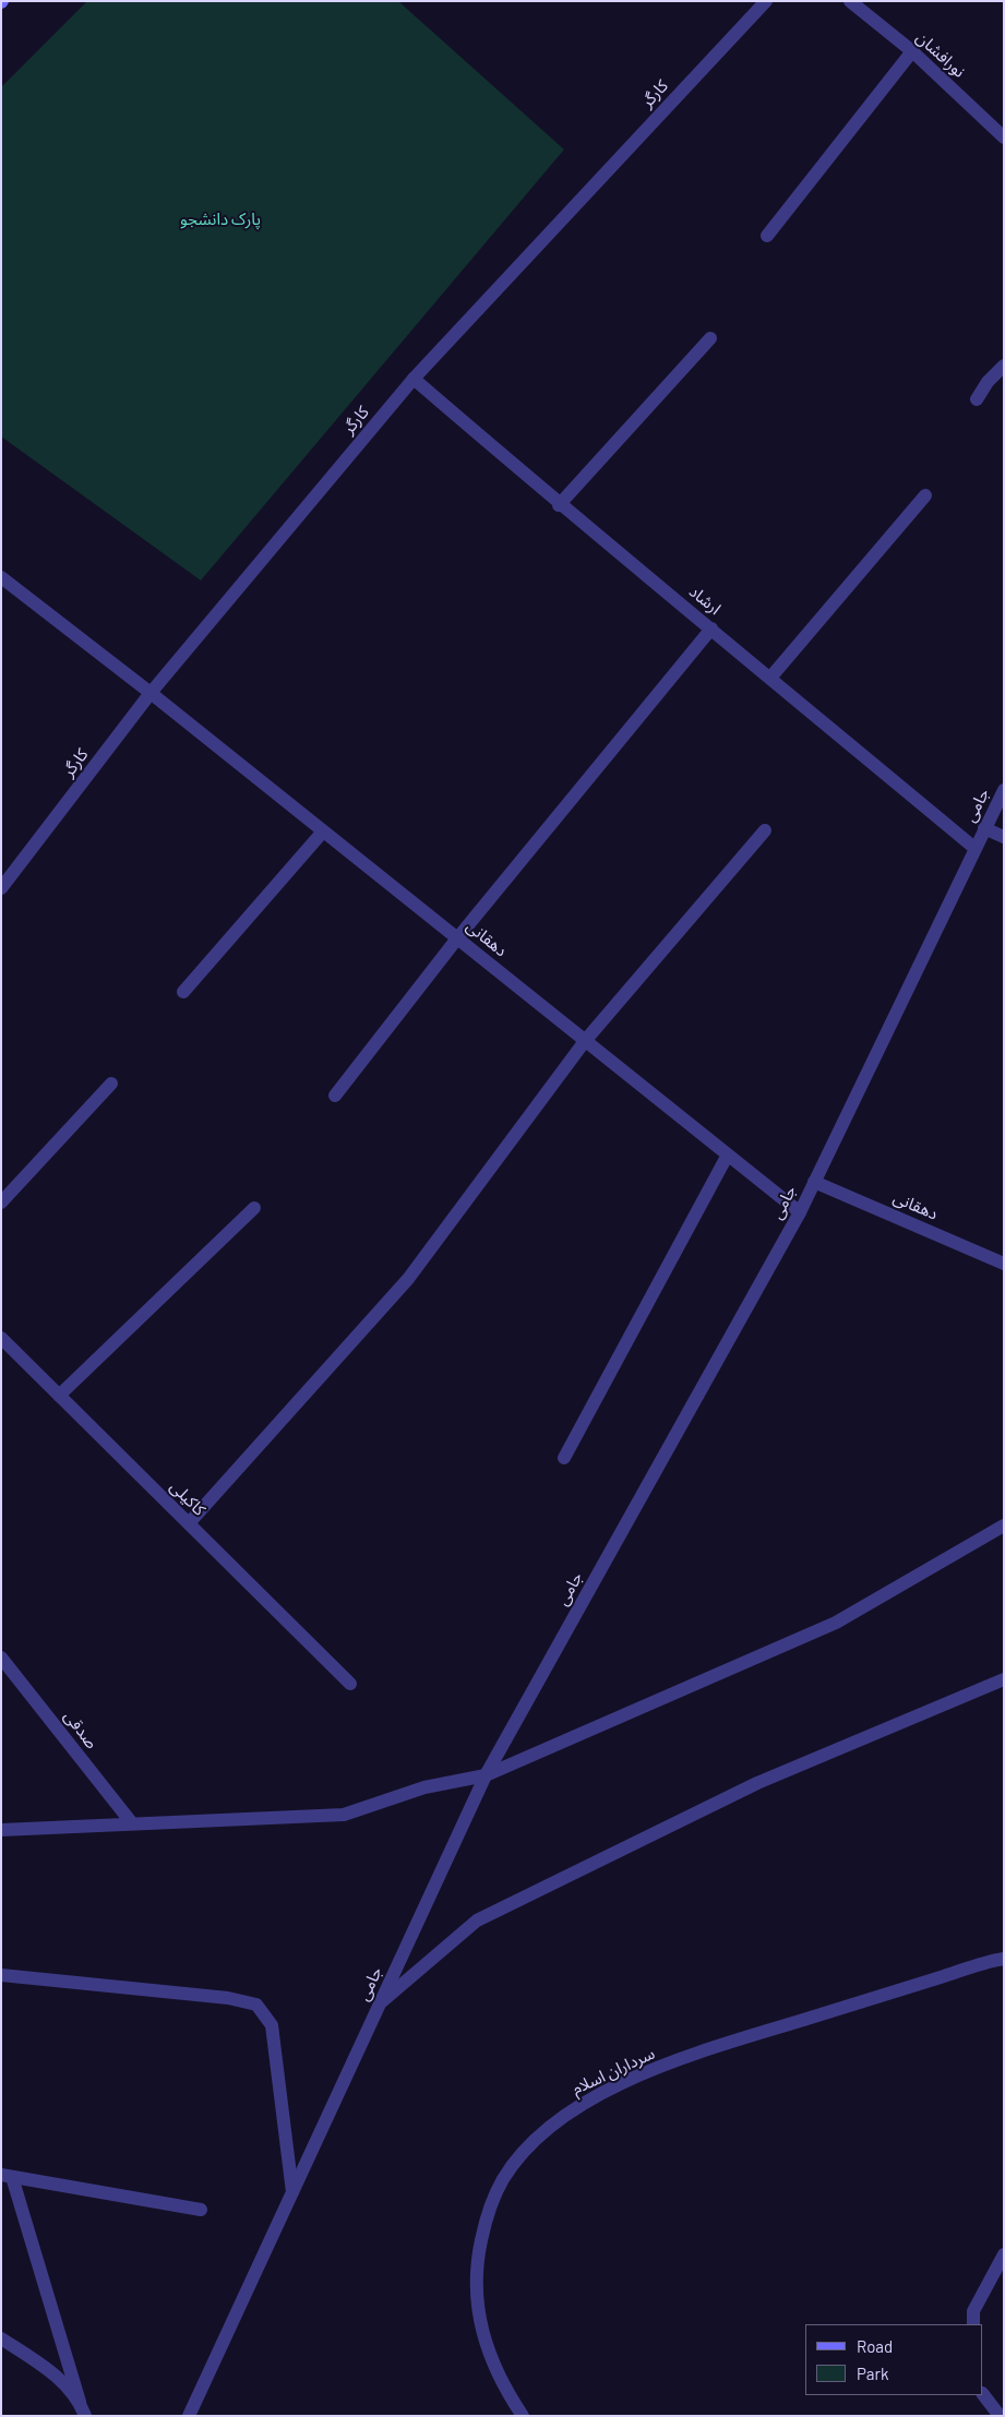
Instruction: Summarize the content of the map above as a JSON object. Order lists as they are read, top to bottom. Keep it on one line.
{"streets":{"street":["نورافشان","کارگر","ارشاد","جامی","دهقانی","کاکیلی","صدقی","سرداران اسلام"]},"crossings":[["کارگر","ارشاد"],["کارگر","دهقانی"],["ارشاد","جامی"],["جامی","دهقانی"]],"parks":["پارک دانشجو"],"legend":["Road","Park"]}
